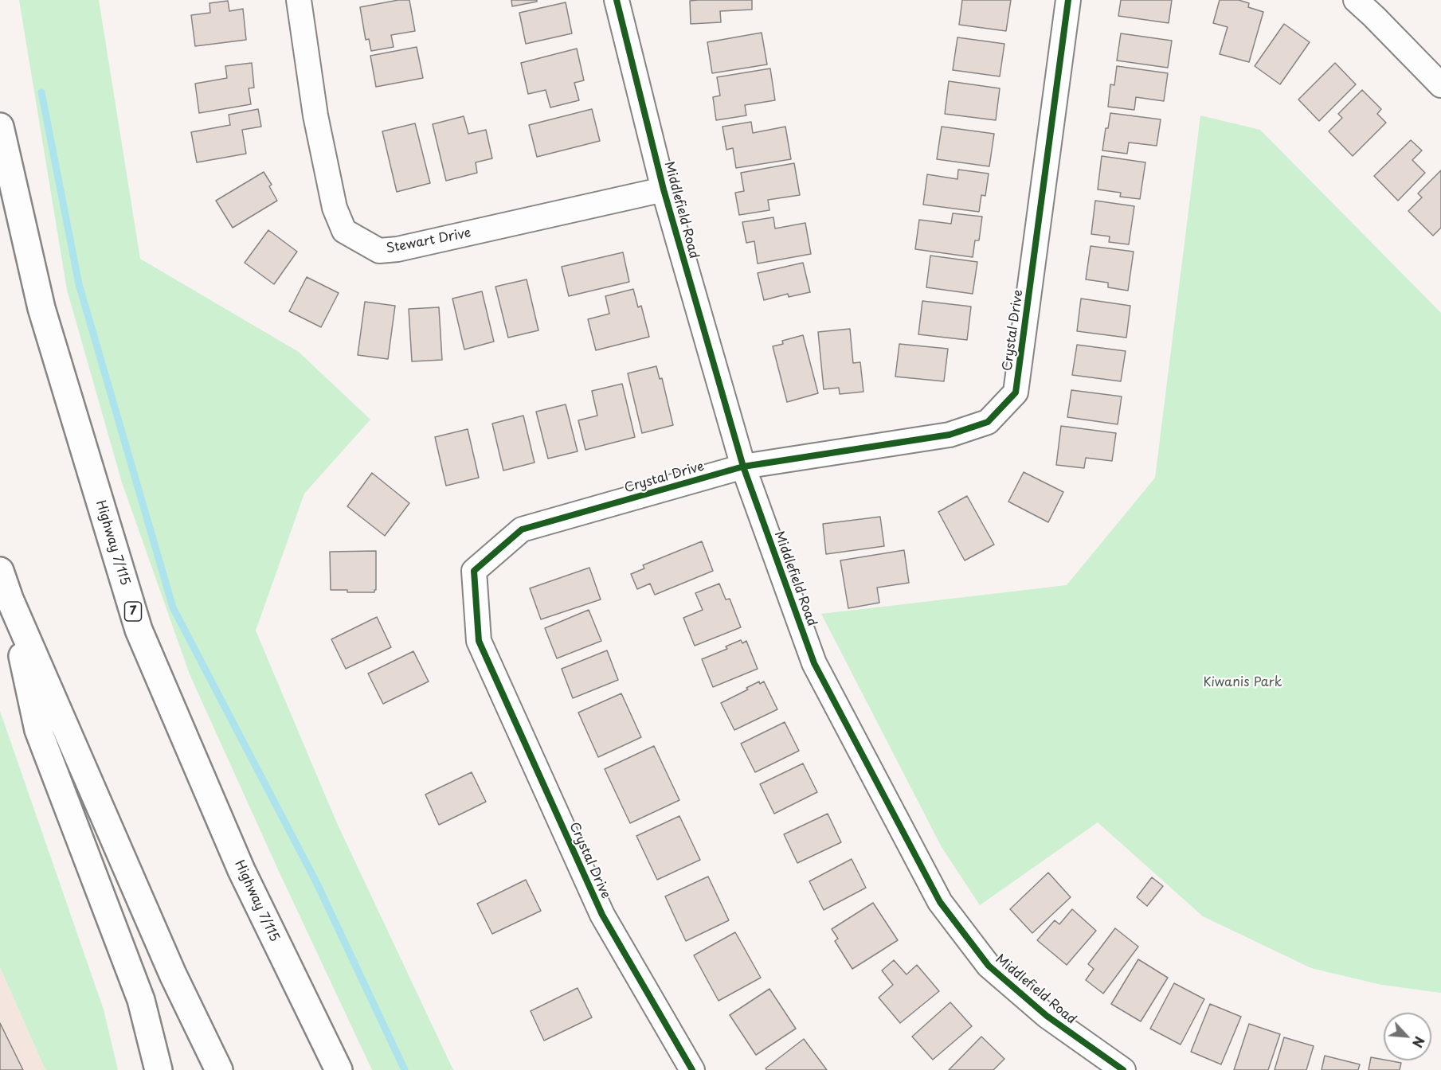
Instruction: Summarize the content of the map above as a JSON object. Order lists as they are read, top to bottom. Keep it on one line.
{"streets":{"highway":["Highway 7/115","7"],"street":["Middlefield Road","Stewart Drive","Crystal Drive"]},"crossings":[["Middlefield Road","Stewart Drive"],["Middlefield Road","Crystal Drive"]],"parks":["Kiwanis Park"],"north":"bottom right"}
